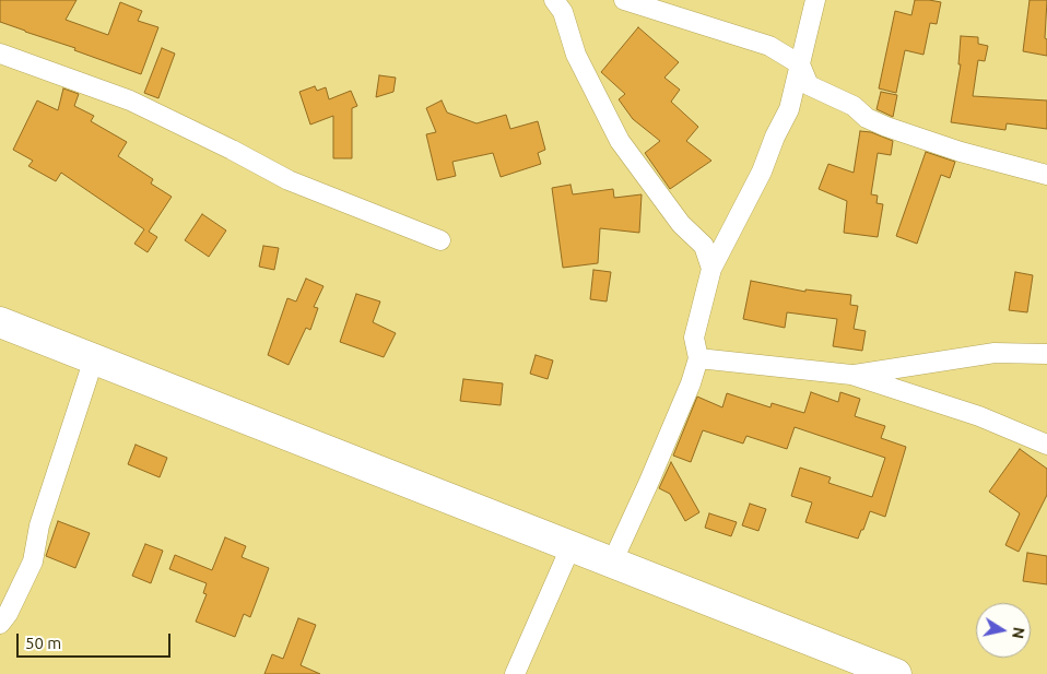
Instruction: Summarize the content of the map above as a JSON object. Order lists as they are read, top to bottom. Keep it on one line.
{"scale_bar":"50 m","north":"right"}
